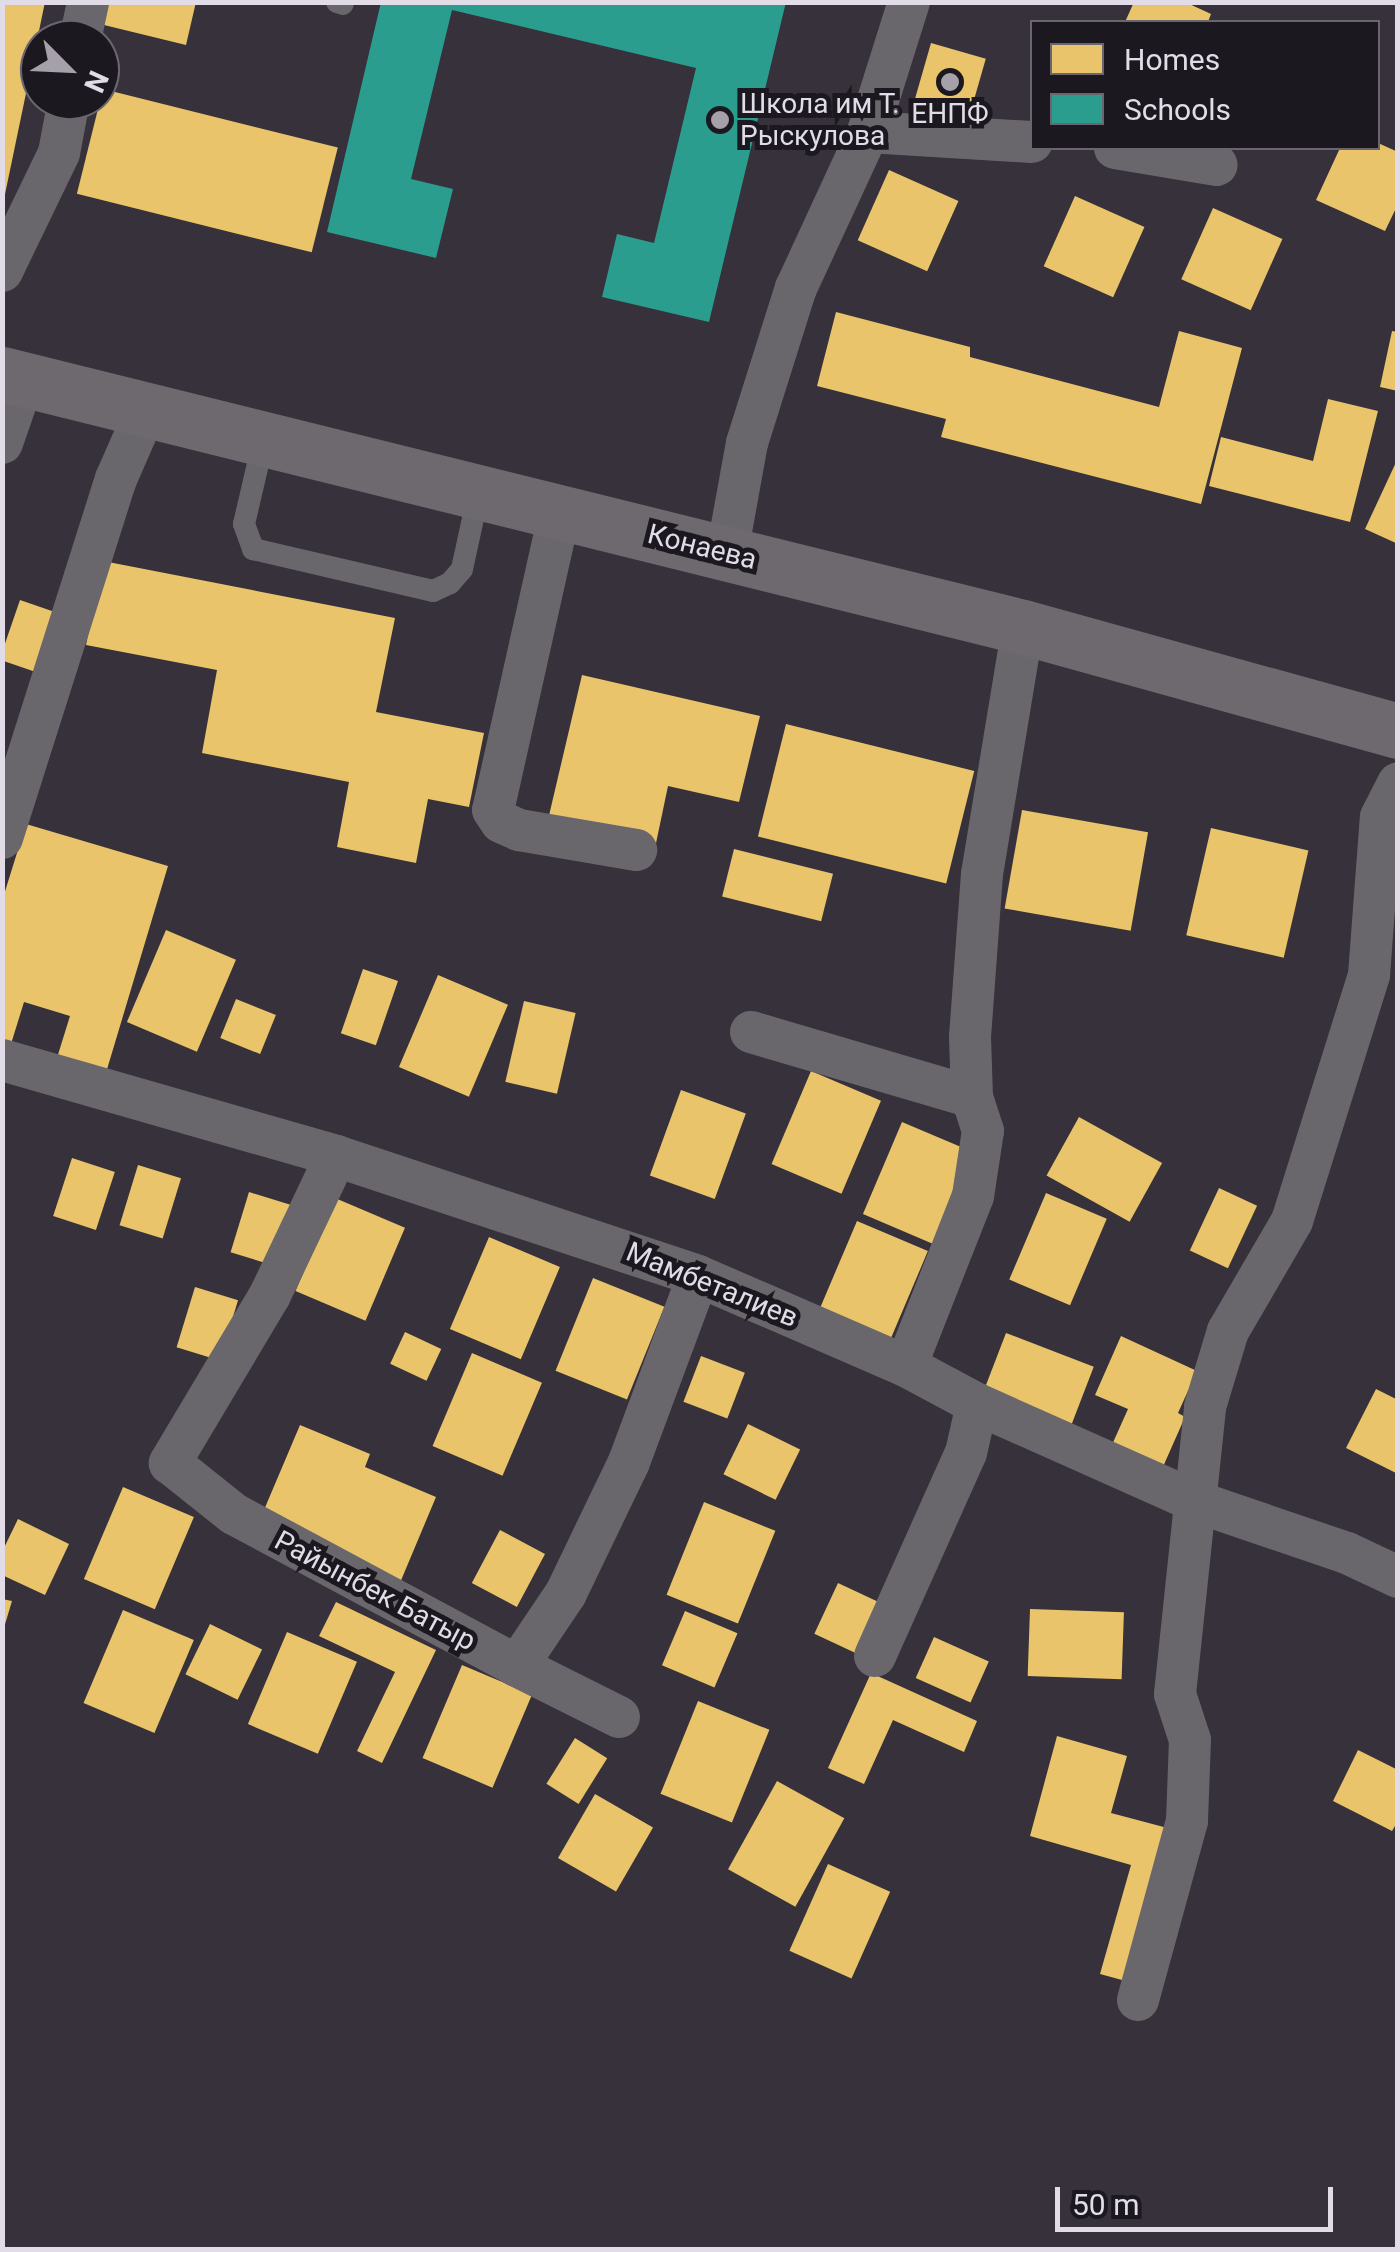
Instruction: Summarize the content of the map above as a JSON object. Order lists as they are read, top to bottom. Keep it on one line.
{"streets":{"main road":["Конаева"],"street":["Мамбеталиев","Райынбек Батыр"]},"crossings":[["Мамбеталиев","Райынбек Батыр"]],"places":["ЕНПФ","Школа им Т. Рыскулова"],"legend":["Homes","Schools"],"scale_bar":"50 m","north":"bottom right"}
